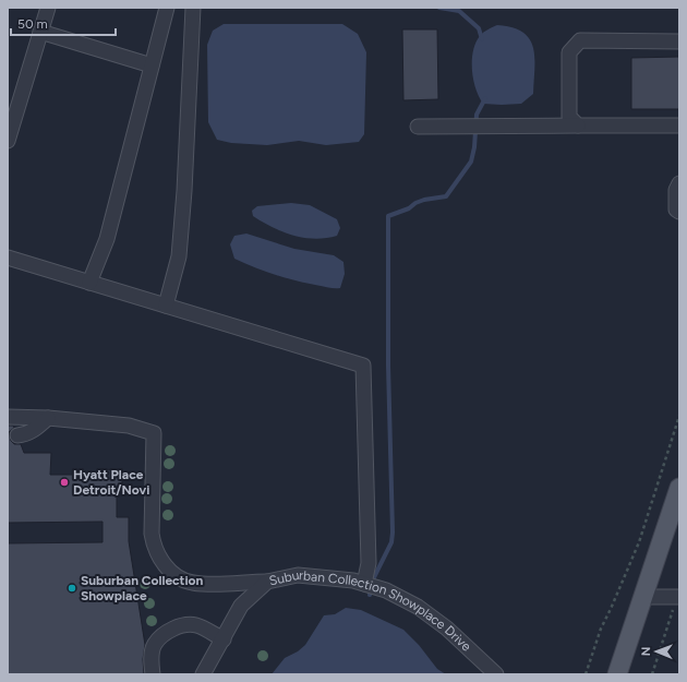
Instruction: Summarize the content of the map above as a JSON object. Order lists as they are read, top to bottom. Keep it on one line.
{"streets":{"lane":["Suburban Collection Showplace Drive"]},"places":["Hyatt Place Detroit/Novi","Suburban Collection Showplace"],"scale_bar":"50 m","north":"left"}
